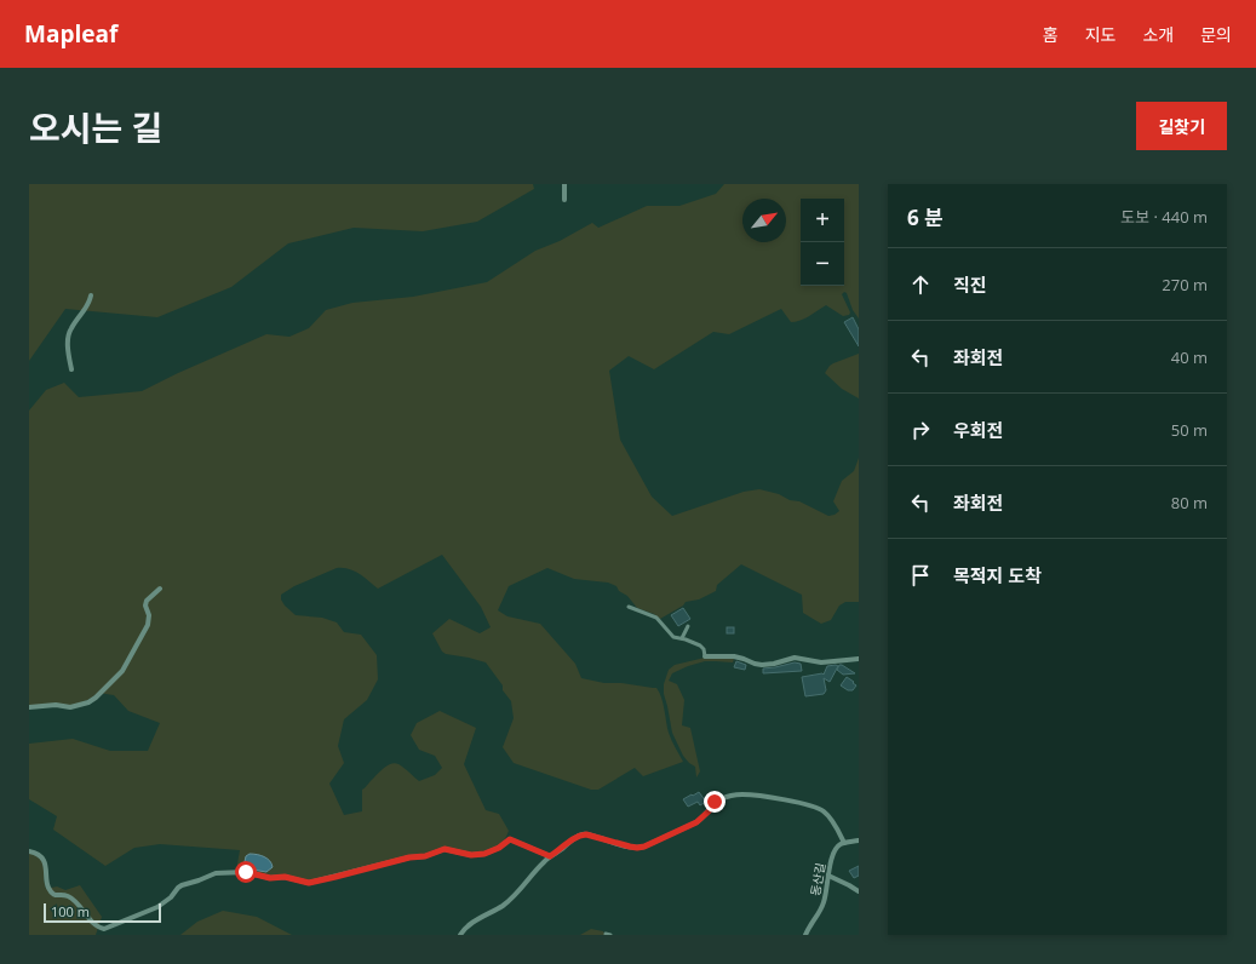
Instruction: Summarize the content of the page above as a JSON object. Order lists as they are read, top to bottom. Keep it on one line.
{"streets":{"street":["동산길"]},"scale_bar":"100 m","north":"top right","page":{"header":"Mapleaf","nav":["홈","지도","소개","문의"],"title":"오시는 길","buttons":"길찾기","heading":["6 분","도보 · 440 m"],"map_buttons":["+","−"],"list":[["직진","270 m"],["좌회전","40 m"],["우회전","50 m"],["좌회전","80 m"],"목적지 도착"],"scale":"100 m"}}
